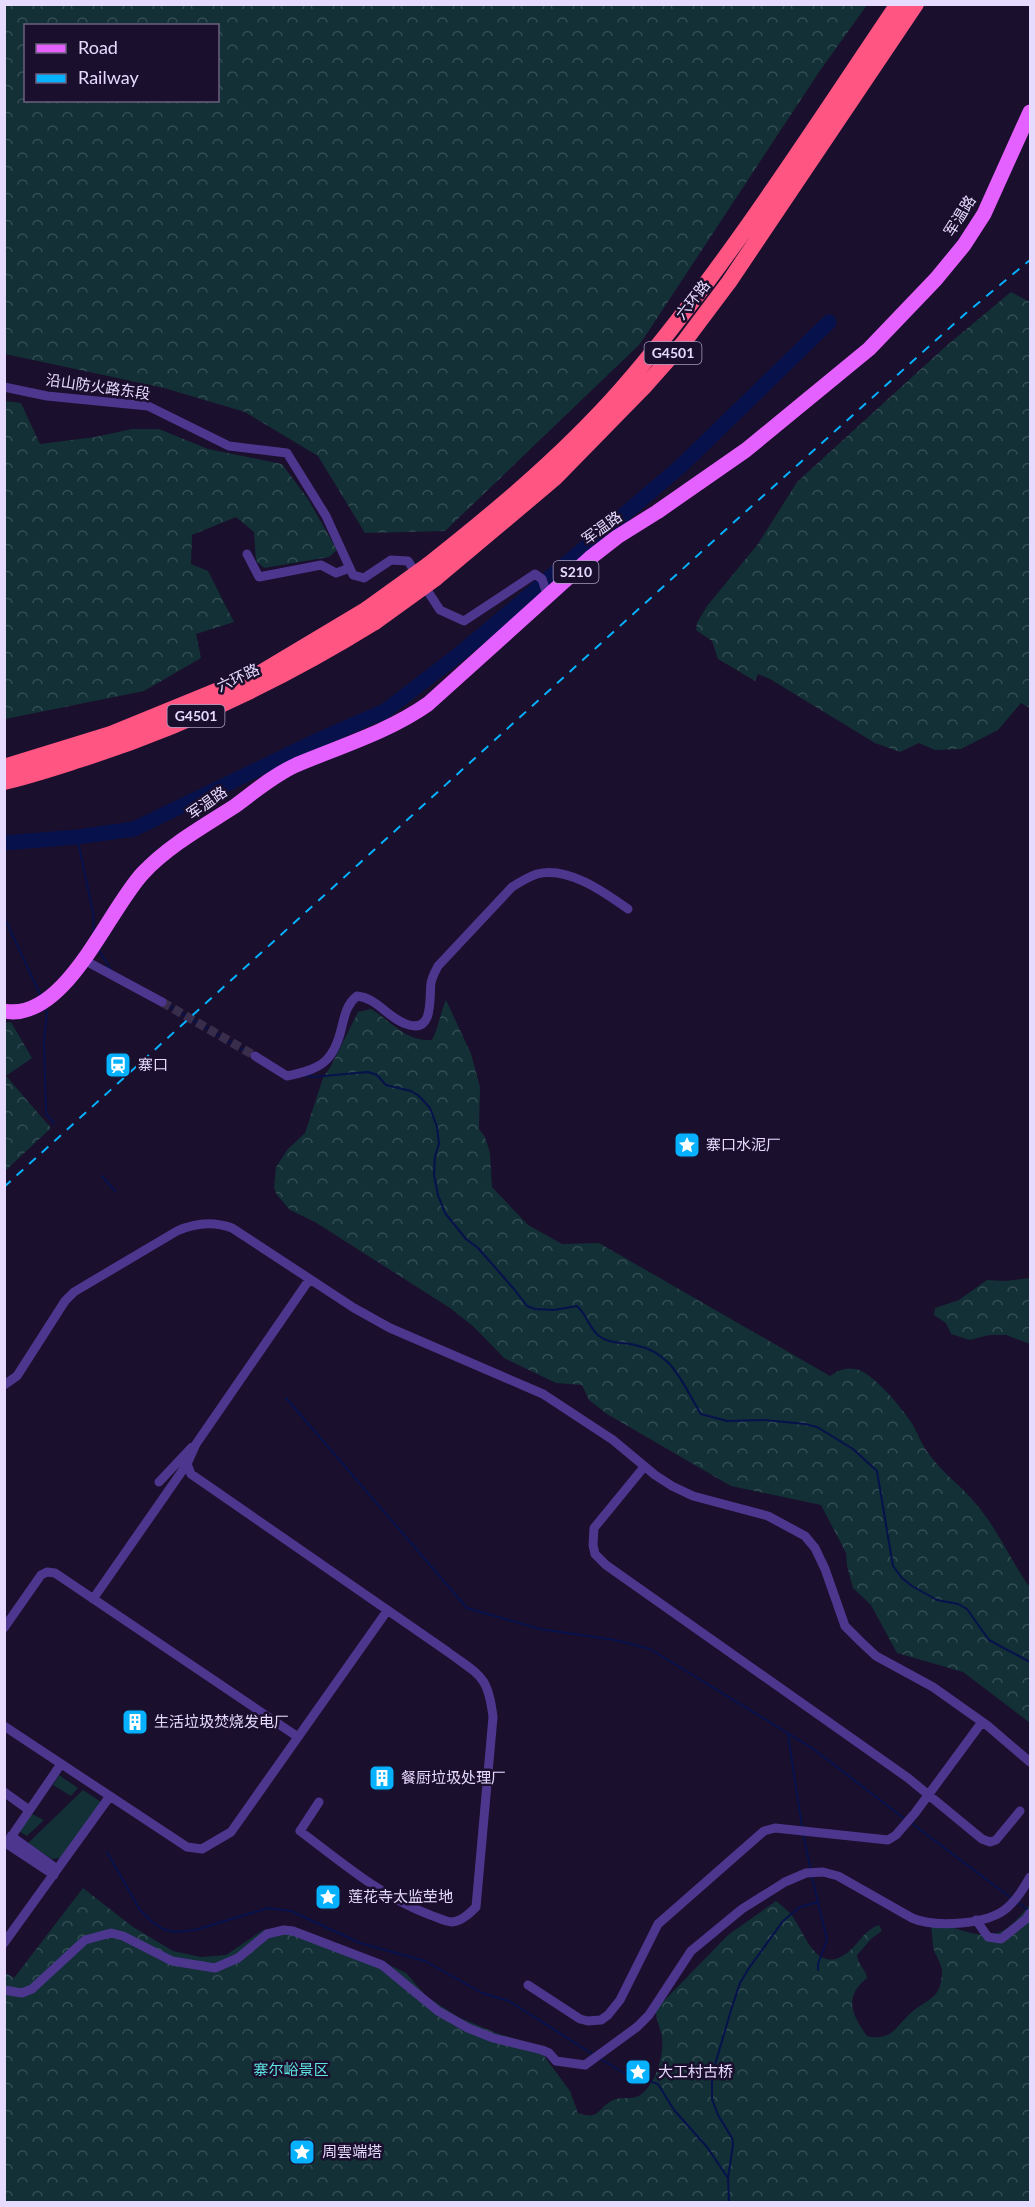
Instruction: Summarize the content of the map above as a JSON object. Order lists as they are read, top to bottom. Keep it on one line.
{"streets":{"highway":["六环路","G4501"],"main road":["军温路","S210"],"street":["沿山防火路东段"]},"crossings":[["军温路","S210"],["六环路","G4501"]],"parks":["寨尔峪景区"],"places":{"station":["寨口"],"place":["寨口水泥厂","莲花寺太监茔地","大工村古桥","周雲端塔"],"building":["生活垃圾焚烧发电厂","餐厨垃圾处理厂"]},"legend":["Road","Railway"]}
